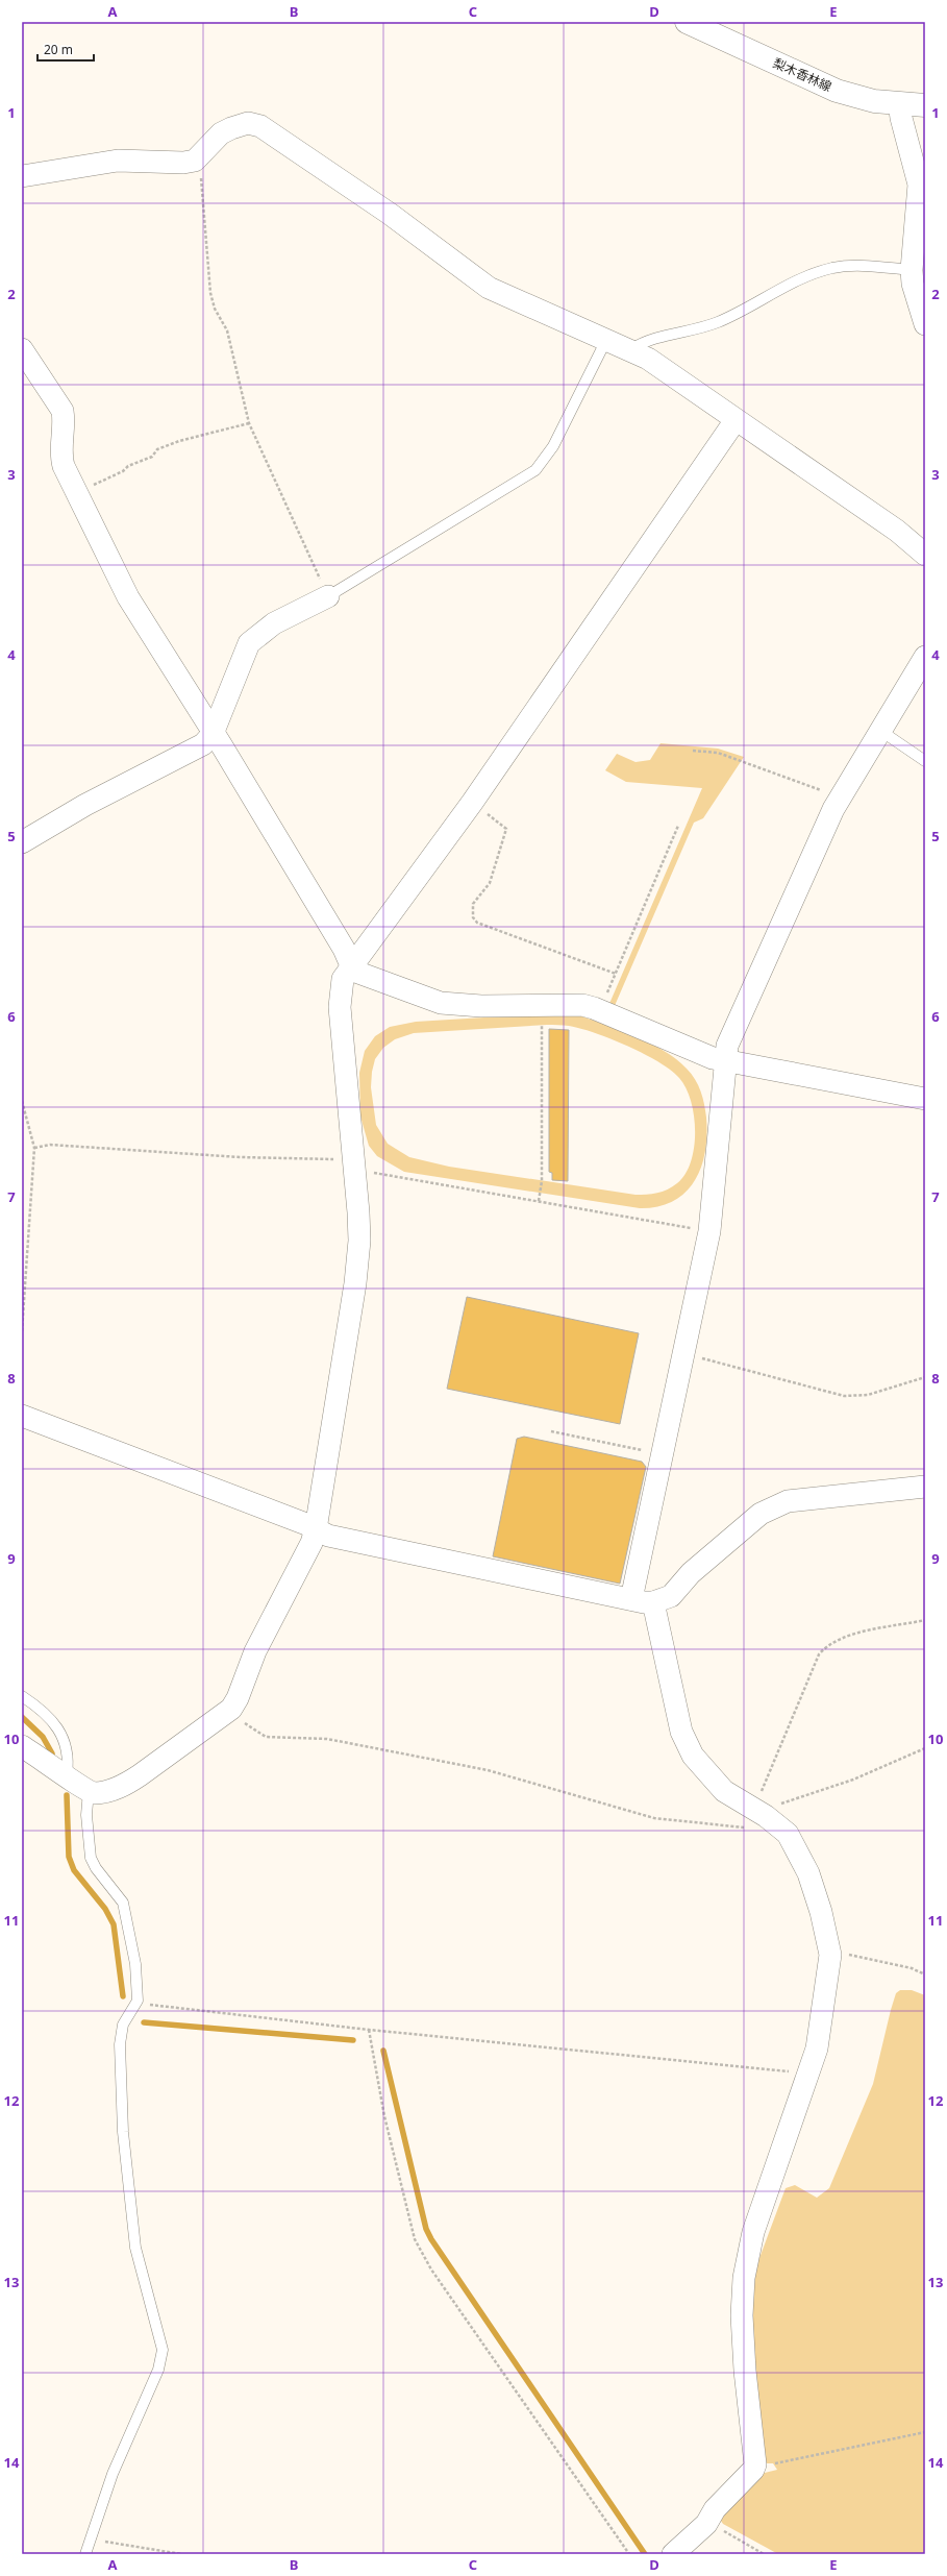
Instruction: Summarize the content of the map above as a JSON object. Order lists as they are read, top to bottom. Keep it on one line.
{"streets":{"main road":["梨木香林線"]},"scale_bar":"20 m","grid":{"columns":["A","B","C","D","E"],"rows":["1","2","3","4","5","6","7","8","9","10","11","12","13","14"]}}
